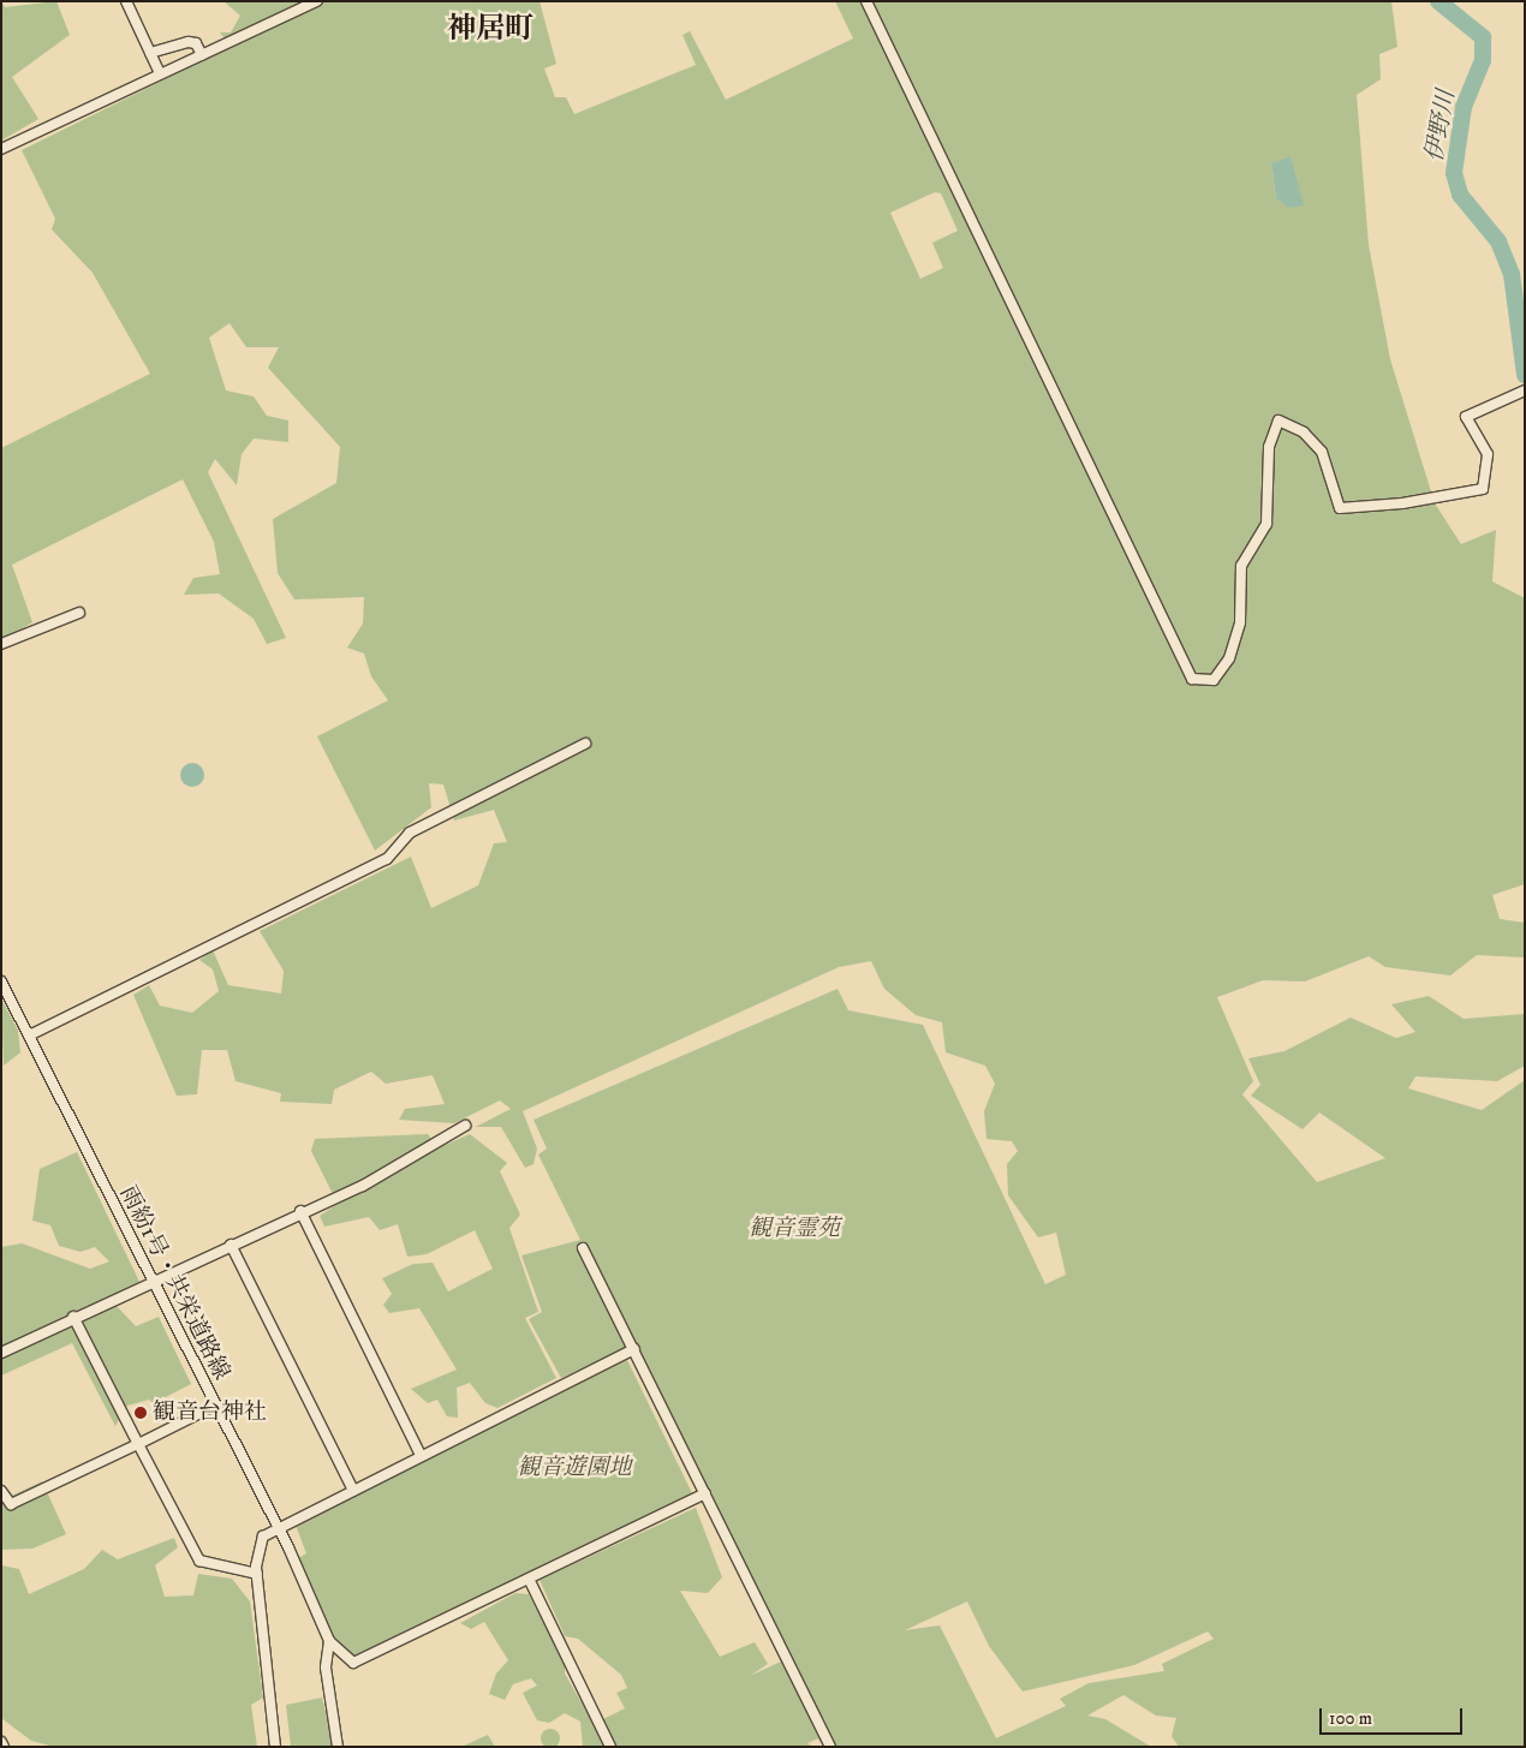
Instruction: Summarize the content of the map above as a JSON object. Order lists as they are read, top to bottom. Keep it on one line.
{"streets":{"street":["雨紛1号・共栄道路線"]},"districts":["神居町"],"water":["伊野川"],"parks":["観音霊苑","観音遊園地"],"places":["観音台神社"],"scale_bar":"100 m"}
